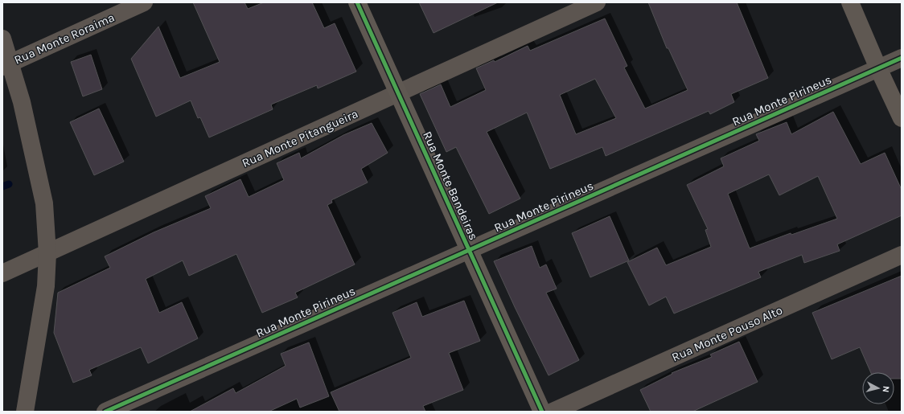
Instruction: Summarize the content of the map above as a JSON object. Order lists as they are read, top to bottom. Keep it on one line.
{"streets":{"main road":["Rua Monte Bandeiras"],"street":["Rua Monte Roraima","Rua Monte Pirineus","Rua Monte Pitangueira","Rua Monte Pouso Alto"]},"crossings":[["Rua Monte Pirineus","Rua Monte Bandeiras"],["Rua Monte Pitangueira","Rua Monte Bandeiras"]],"north":"right"}
